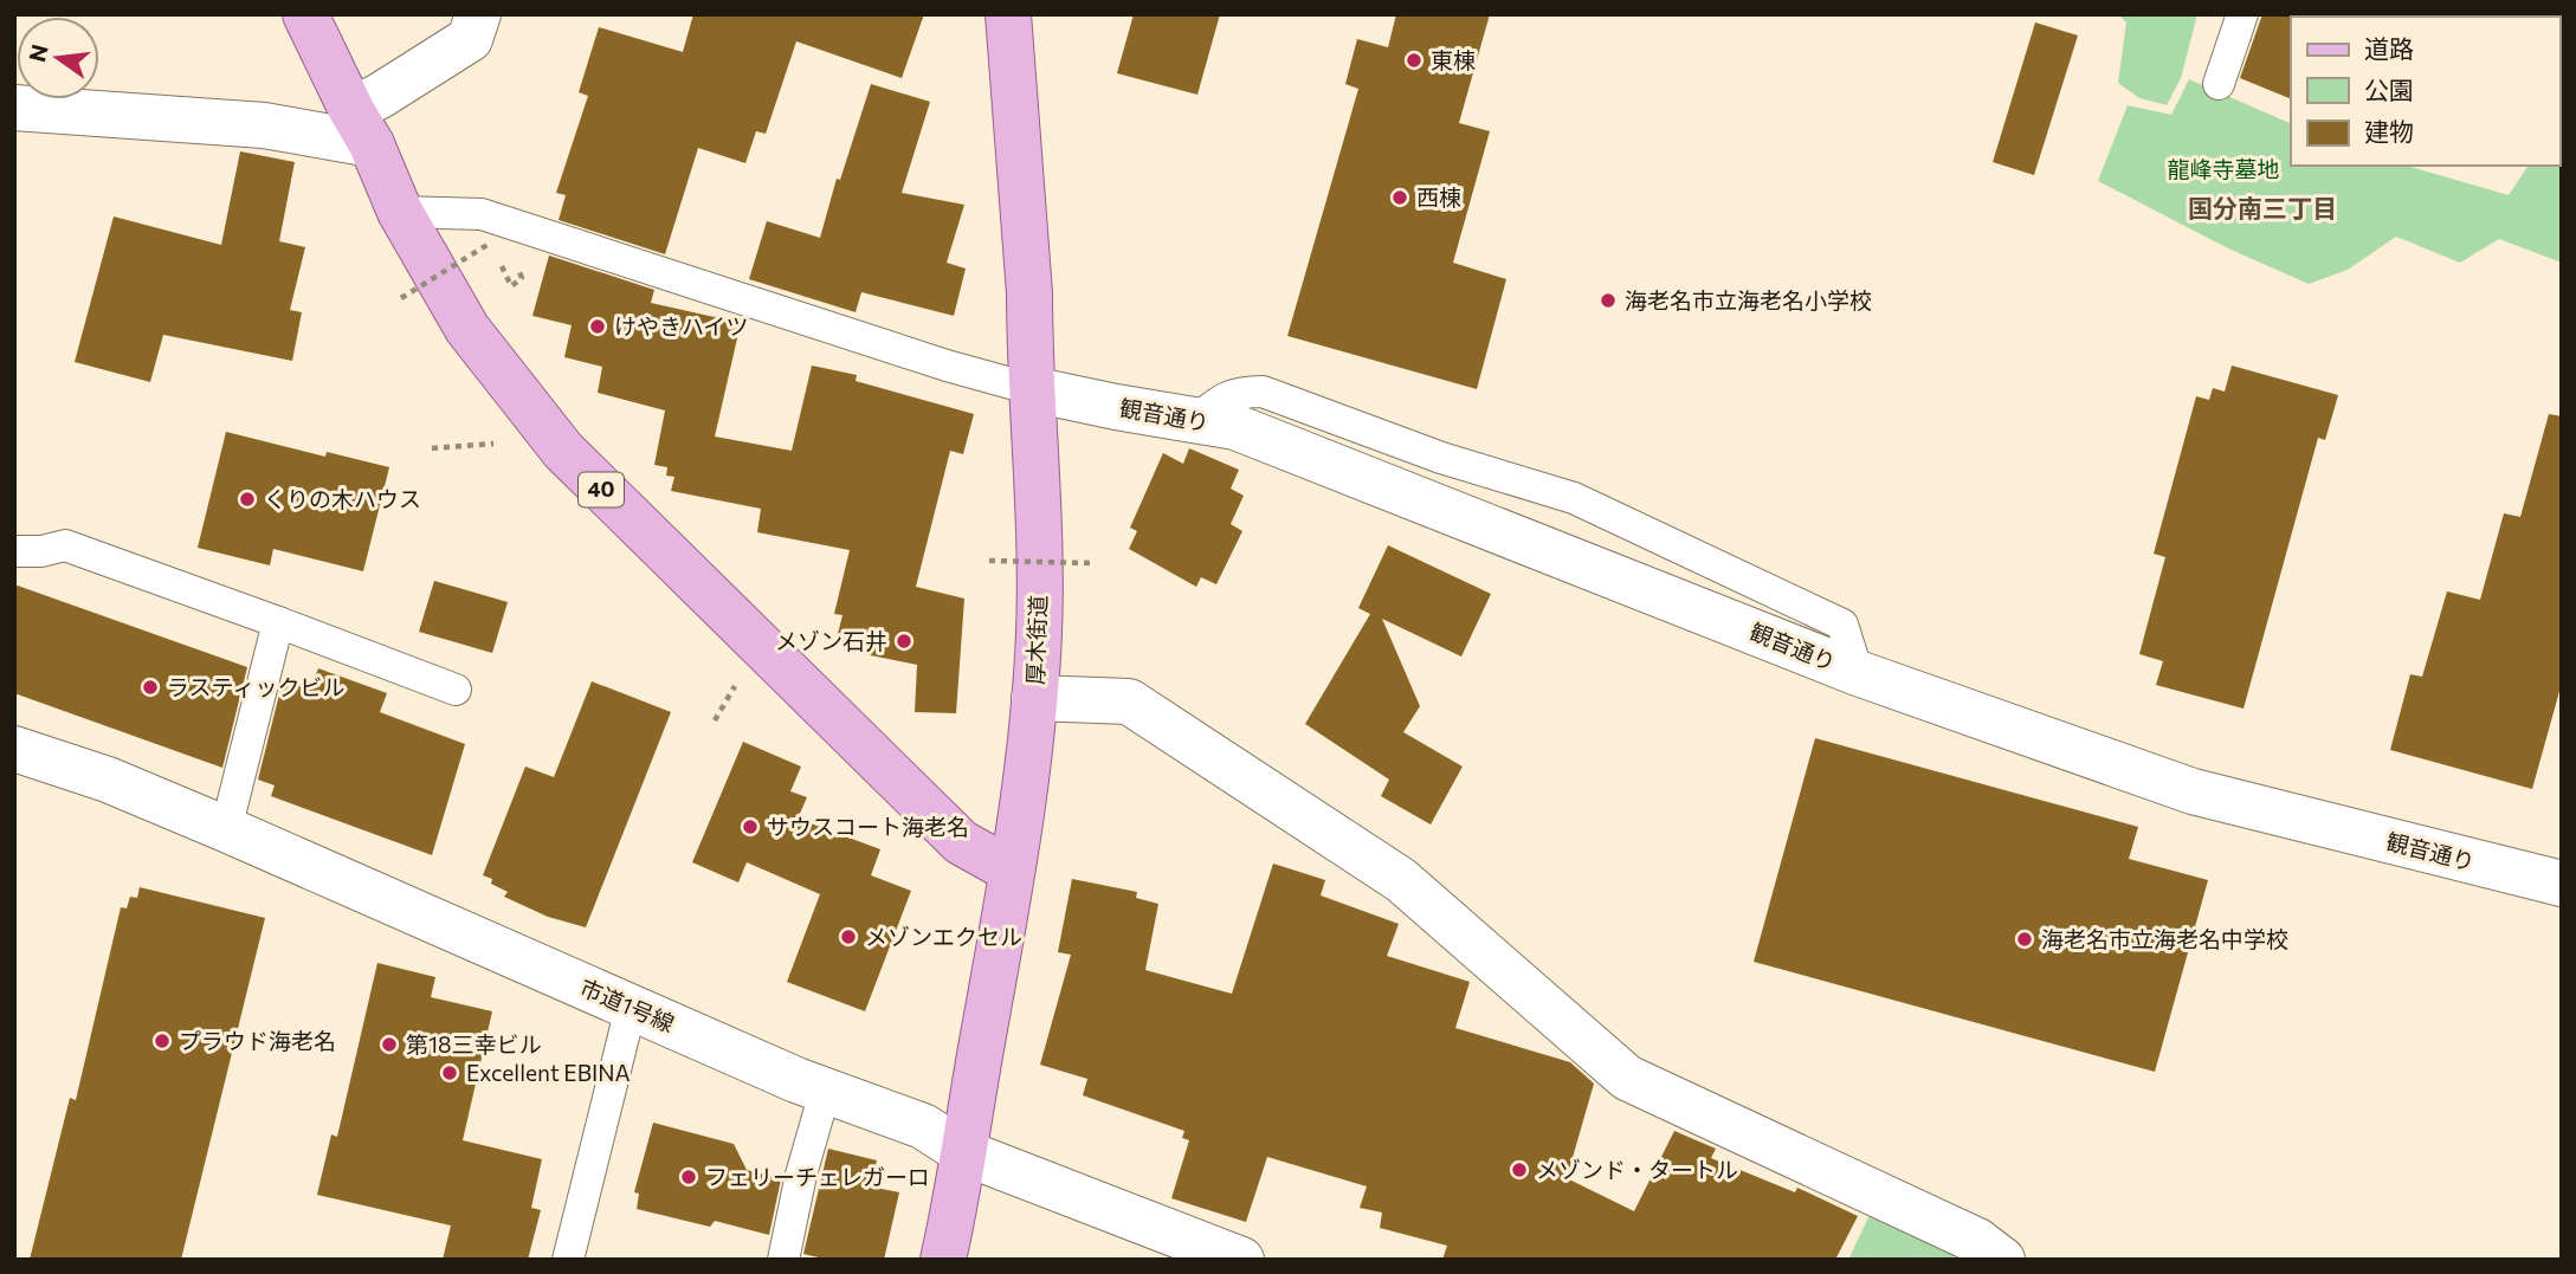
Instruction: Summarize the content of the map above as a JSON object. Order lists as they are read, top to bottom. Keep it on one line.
{"streets":{"main road":["40","厚木街道"],"street":["観音通り","市道1号線"]},"crossings":[["観音通り","厚木街道"],["40","厚木街道"],["厚木街道","市道1号線"]],"districts":["国分南三丁目"],"parks":["龍峰寺墓地"],"places":["東棟","西棟","海老名市立海老名小学校","けやきハイツ","くりの木ハウス","メゾン石井","ラスティックビル","サウスコート海老名","メゾンエクセル","海老名市立海老名中学校","プラウド海老名","第18三幸ビル","Excellent EBINA","メゾンド・タートル","フェリーチェレガーロ"],"legend":["道路","公園","建物"],"north":"left"}
